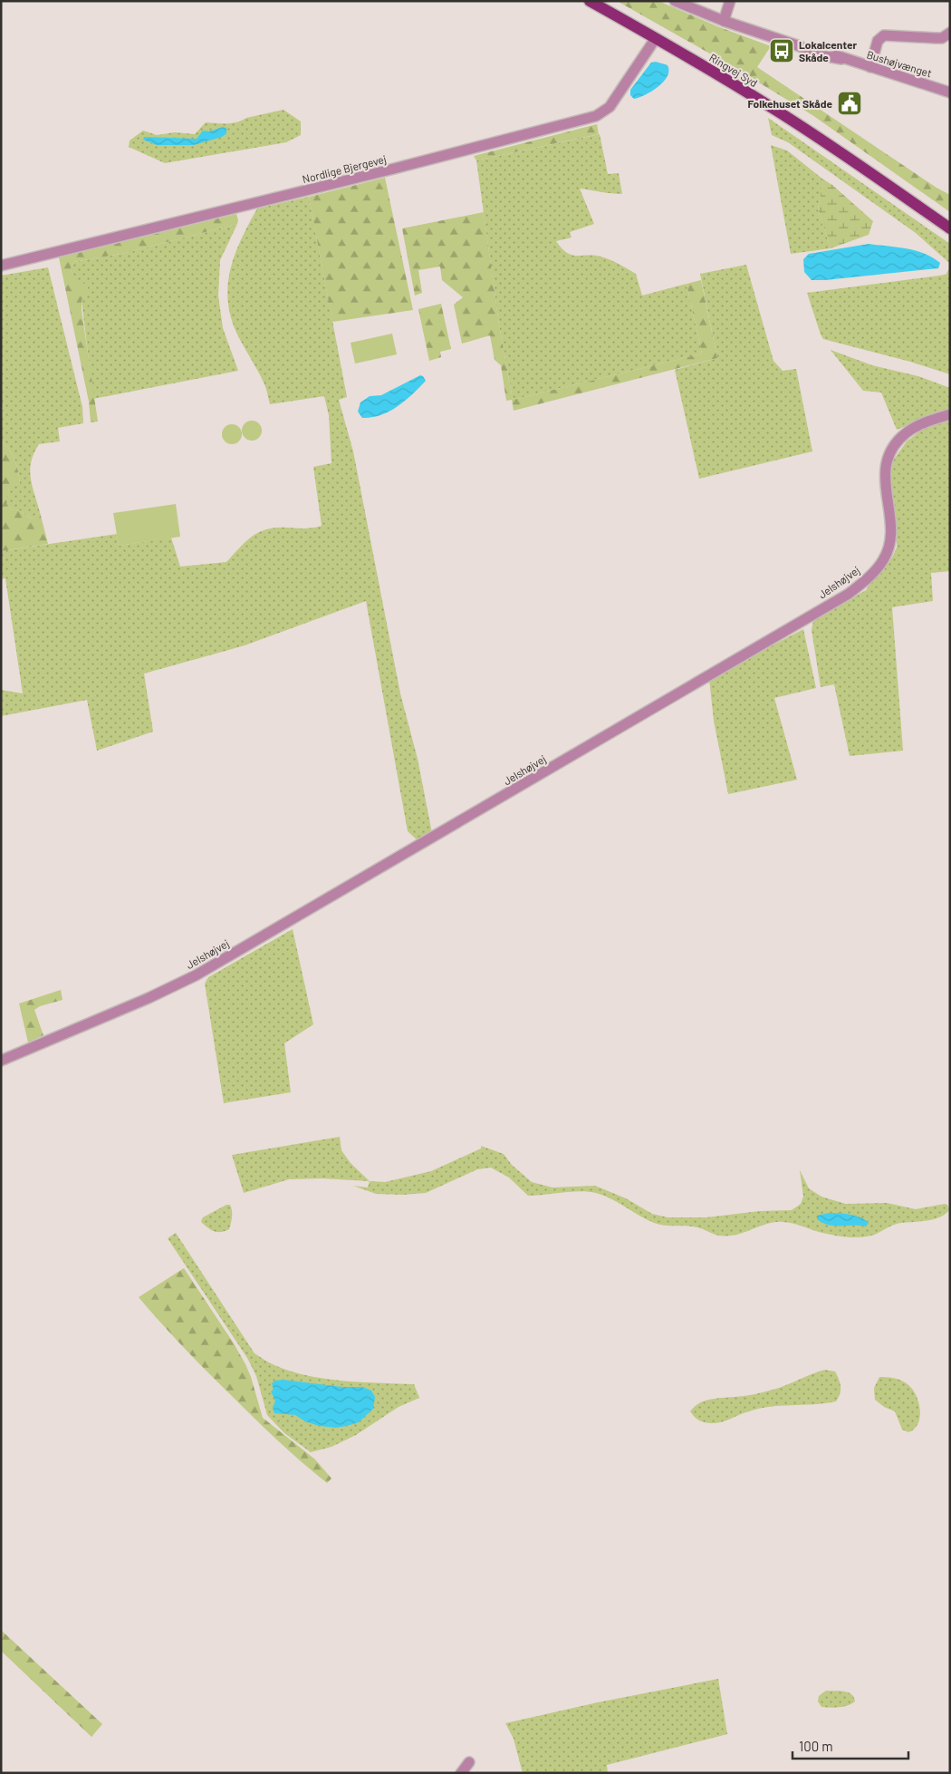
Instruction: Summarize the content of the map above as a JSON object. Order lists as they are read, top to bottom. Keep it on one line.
{"streets":{"main road":["Ringvej Syd"],"street":["Bushøjvænget","Nordlige Bjergevej","Jelshøjvej"]},"crossings":[["Ringvej Syd","Nordlige Bjergevej"]],"places":{"bus stop":["Lokalcenter Skåde"],"public building":["Folkehuset Skåde"]},"scale_bar":"100 m"}
